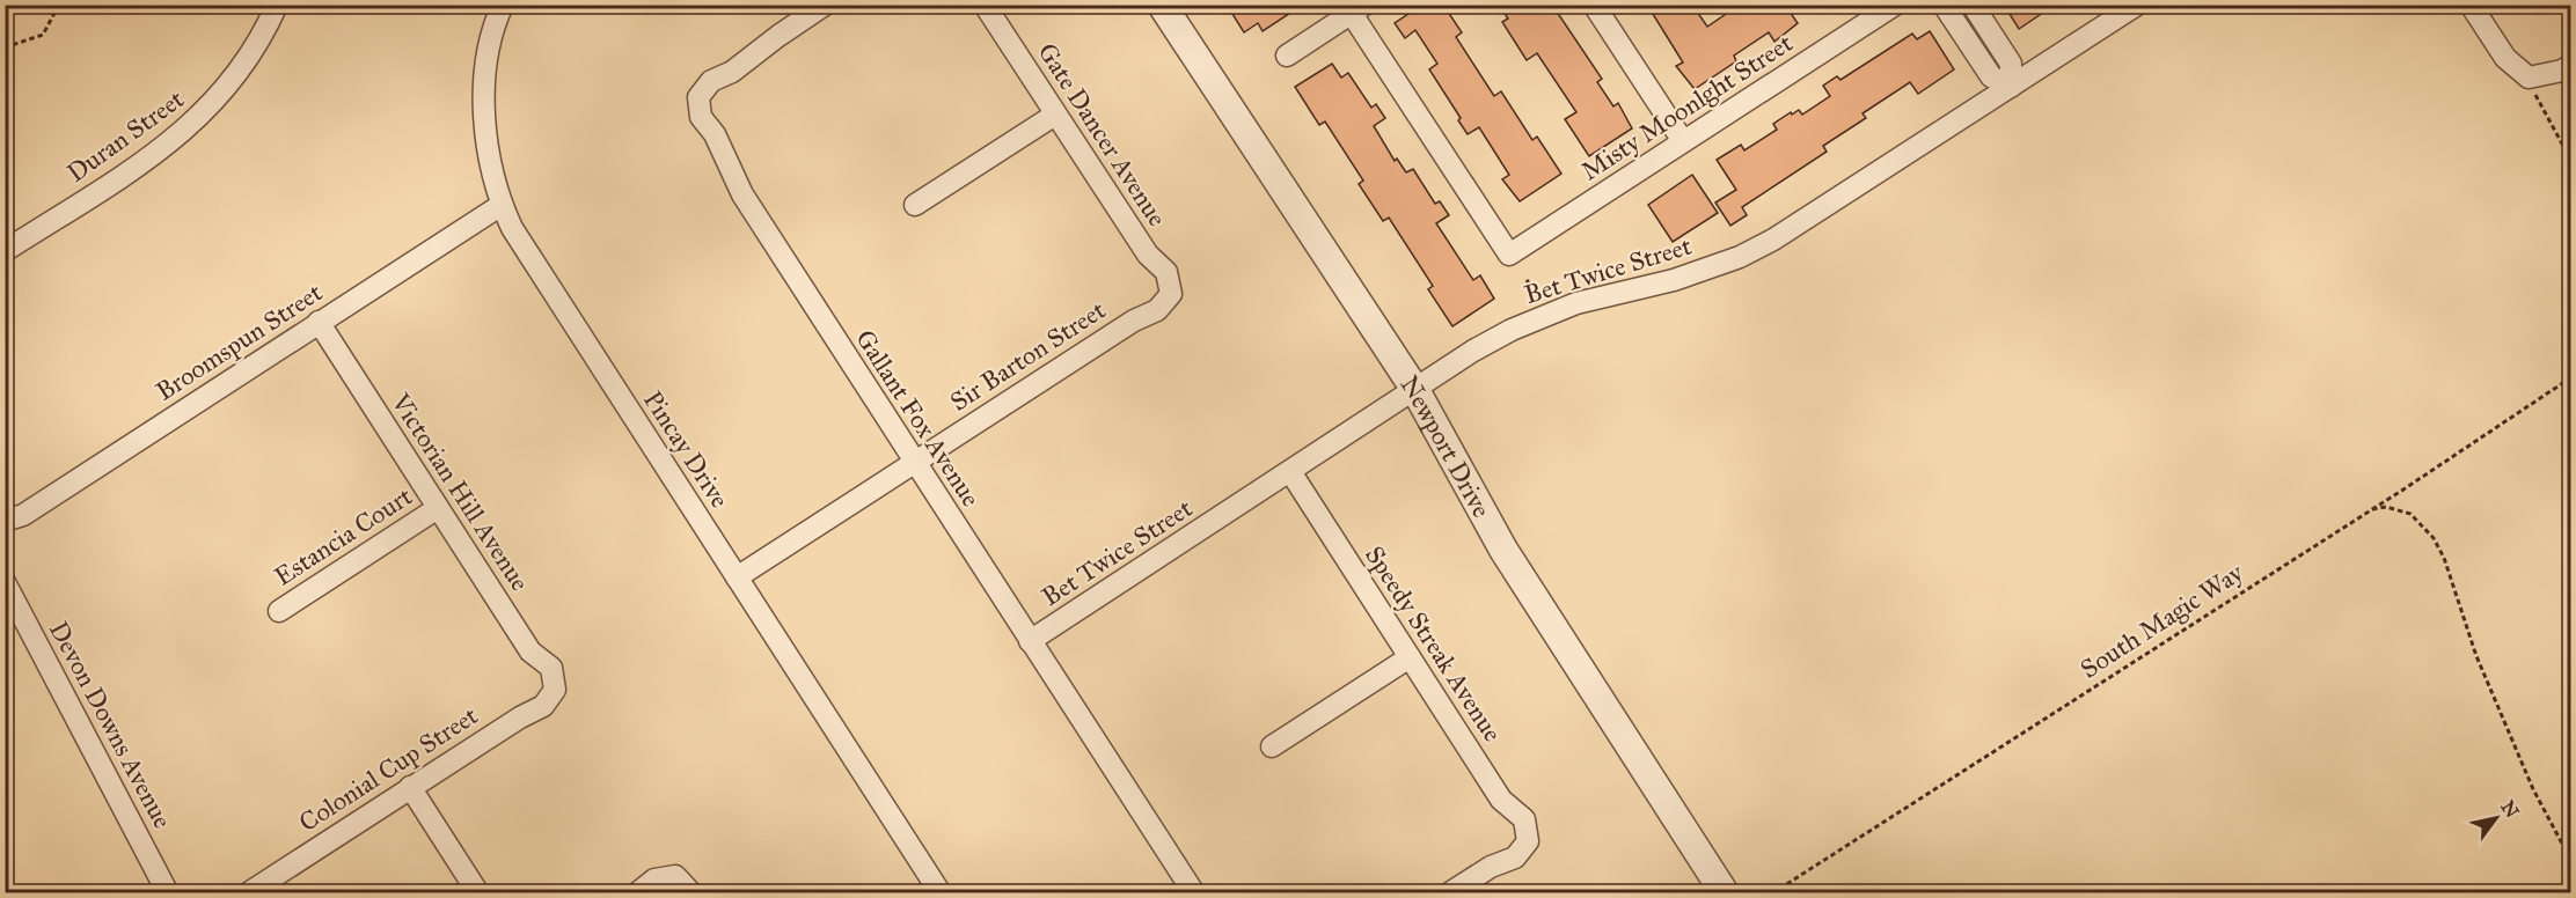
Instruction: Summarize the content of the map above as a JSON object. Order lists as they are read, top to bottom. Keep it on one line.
{"streets":{"street":["Misty Moonlght Street","Gate Dancer Avenue","Duran Street","Bet Twice Street","Broomspun Street","Sir Barton Street","Gallant Fox Avenue","Newport Drive","Pincay Drive","Victorian Hill Avenue","Estancia Court","Speedy Streak Avenue","Devon Downs Avenue","Colonial Cup Street"],"path":["South Magic Way"]},"crossings":[["Gate Dancer Avenue","Sir Barton Street"],["Bet Twice Street","Gallant Fox Avenue"],["Bet Twice Street","Newport Drive"],["Bet Twice Street","Speedy Streak Avenue"],["Broomspun Street","Pincay Drive"],["Broomspun Street","Victorian Hill Avenue"],["Sir Barton Street","Gallant Fox Avenue"],["Sir Barton Street","Pincay Drive"],["Victorian Hill Avenue","Estancia Court"],["Victorian Hill Avenue","Colonial Cup Street"]],"north":"top right"}
